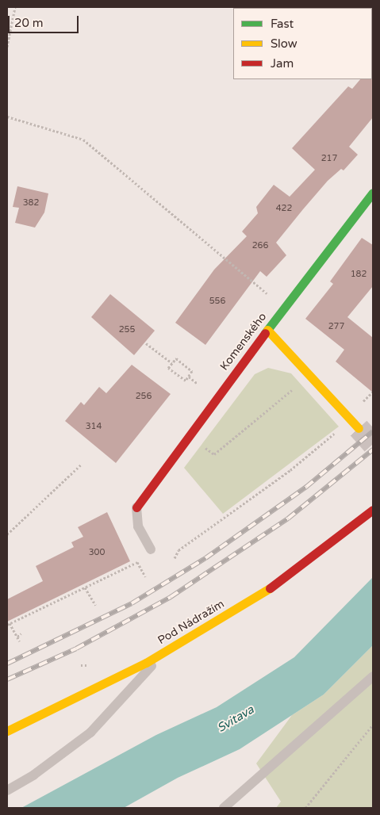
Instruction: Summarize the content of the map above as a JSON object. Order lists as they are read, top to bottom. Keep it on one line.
{"streets":{"street":["Komenského","Pod Nádražím"]},"water":["Svitava"],"house_numbers":["217","382","422","266","182","556","277","255","256","314","300"],"legend":["Fast","Slow","Jam"],"scale_bar":"20 m"}
